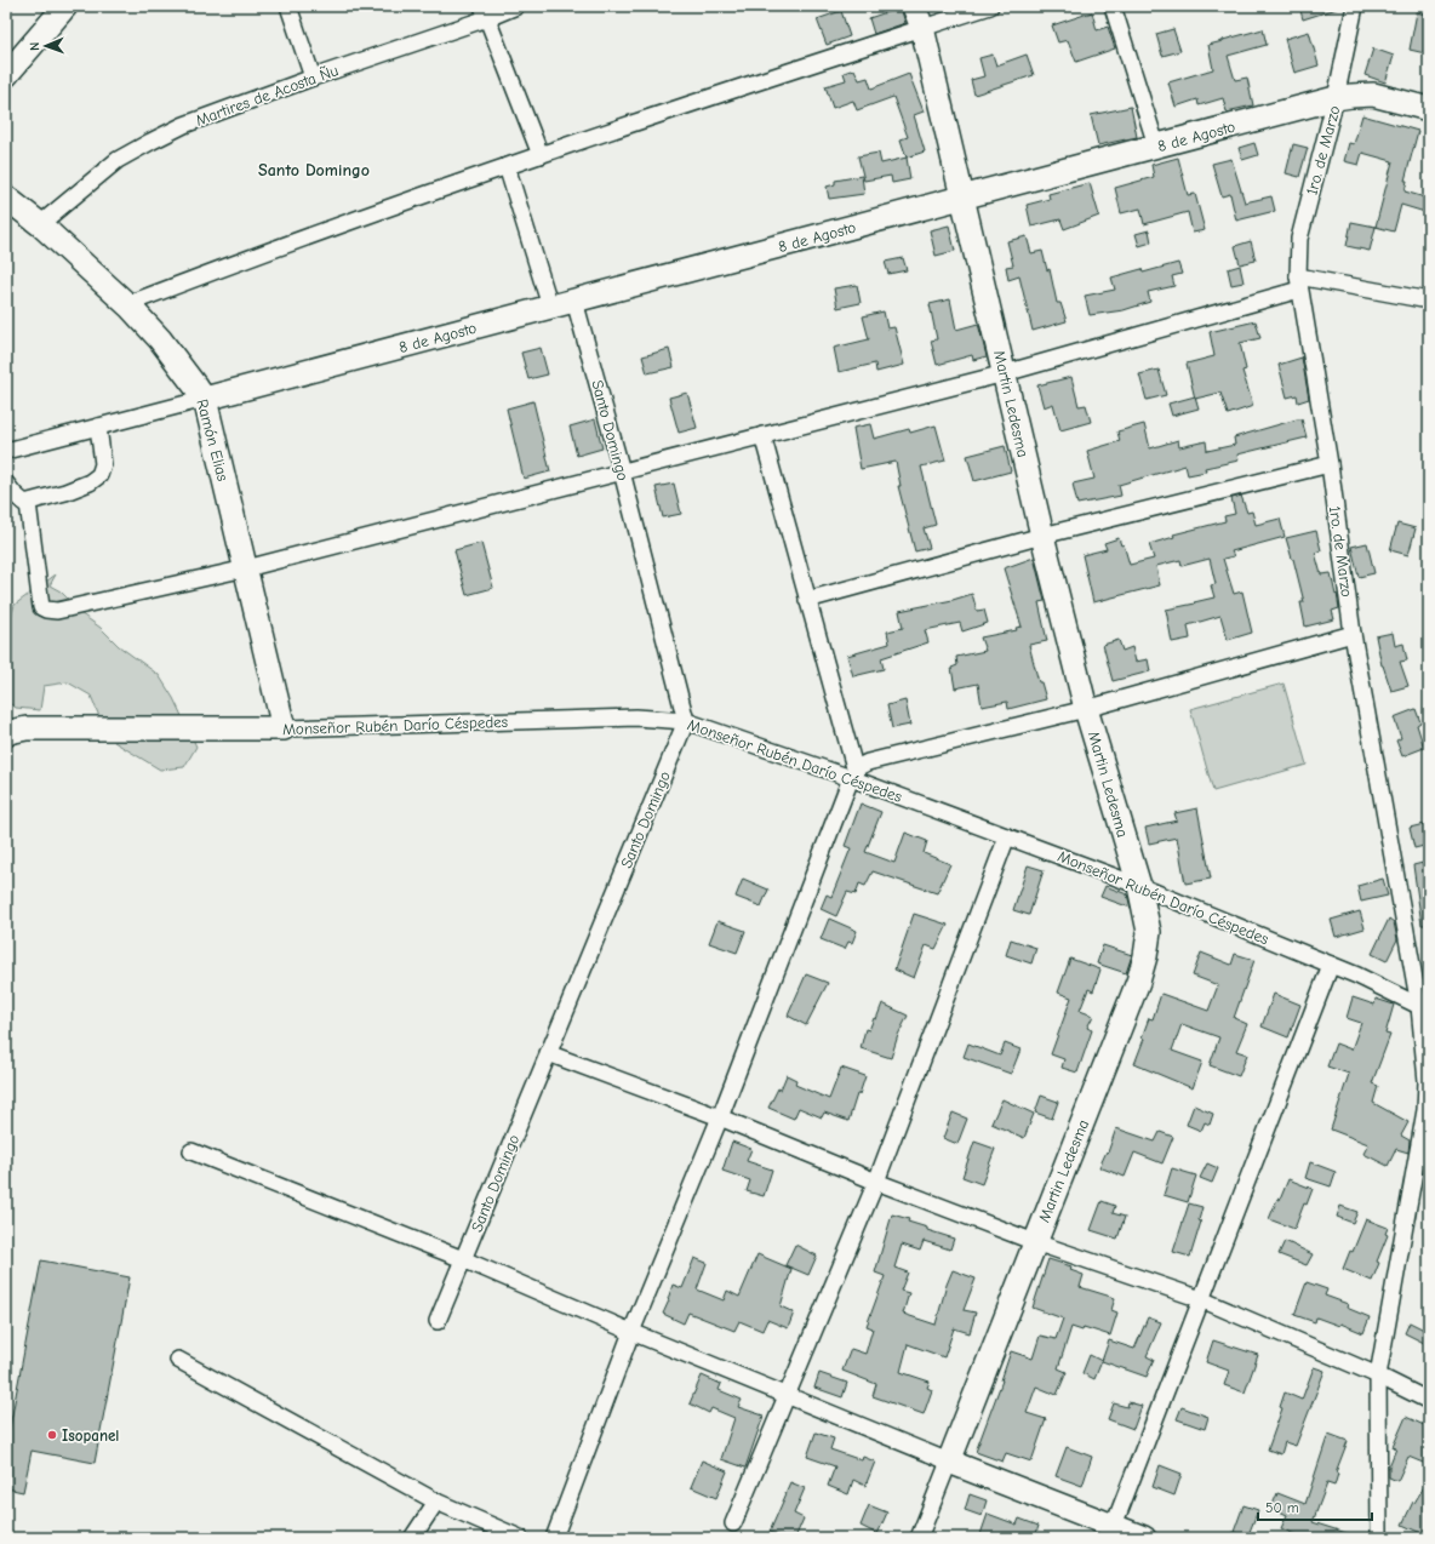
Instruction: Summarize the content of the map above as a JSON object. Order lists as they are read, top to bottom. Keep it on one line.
{"streets":{"street":["Martires de Acosta Ñu","8 de Agosto","1ro. de Marzo","Martin Ledesma","Santo Domingo","Ramón Elias","Monseñor Rubén Darío Céspedes"]},"crossings":[["Martires de Acosta Ñu","Ramón Elias"],["8 de Agosto","1ro. de Marzo"],["8 de Agosto","Martin Ledesma"],["8 de Agosto","Santo Domingo"],["8 de Agosto","Ramón Elias"],["1ro. de Marzo","Monseñor Rubén Darío Céspedes"],["Martin Ledesma","Monseñor Rubén Darío Céspedes"],["Santo Domingo","Monseñor Rubén Darío Céspedes"],["Ramón Elias","Monseñor Rubén Darío Céspedes"]],"districts":["Santo Domingo"],"places":["Isopanel"],"scale_bar":"50 m","north":"left"}
